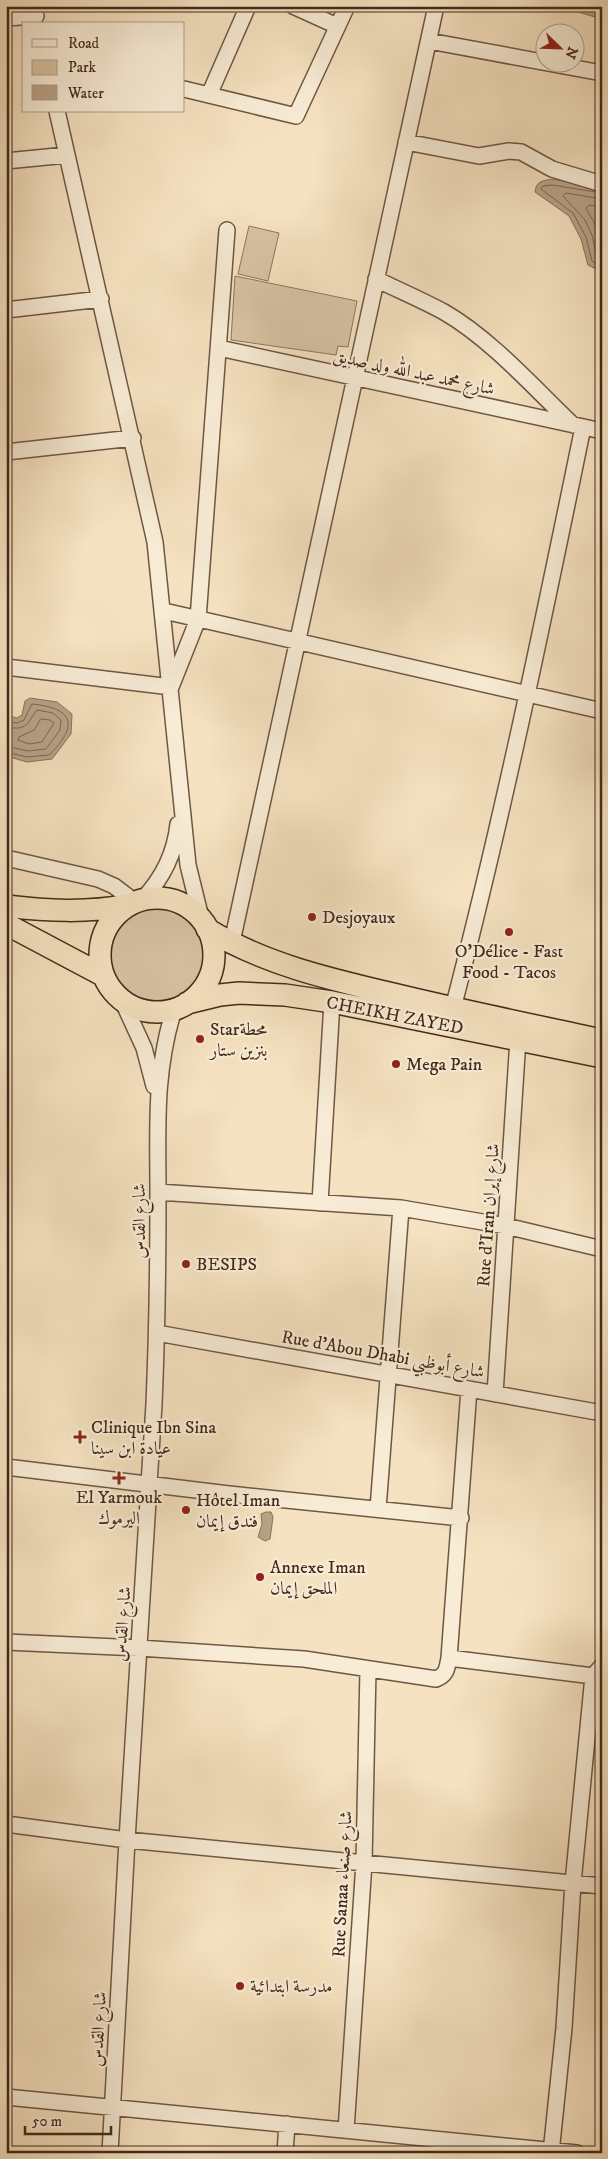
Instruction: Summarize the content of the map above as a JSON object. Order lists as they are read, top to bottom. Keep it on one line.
{"streets":{"highway":["CHEIKH ZAYED"],"street":["شارع محمد عبد الله ولد صديق","Rue d'Iran شارع إيران","شارع القدس","Rue d'Abou Dhabi شارع أبوظبي","Rue Sanaa شارع صنعاء"]},"crossings":[["CHEIKH ZAYED","Rue d'Iran شارع إيران"],["Rue d'Iran شارع إيران","Rue d'Abou Dhabi شارع أبوظبي"],["شارع القدس","Rue d'Abou Dhabi شارع أبوظبي"]],"places":{"other":["Desjoyaux","O'Délice - Fast Food - Tacos","Starمحطة بنزين ستار","Mega Pain","BESIPS","Hôtel Iman فندق إيمان","Annexe Iman الملحق إيمان","مدرسة ابتدائية"],"health":["Clinique Ibn Sina عيادة ابن سينا","El Yarmouk اليرموك"]},"legend":["Road","Park","Water"],"scale_bar":"50 m","north":"bottom right"}
